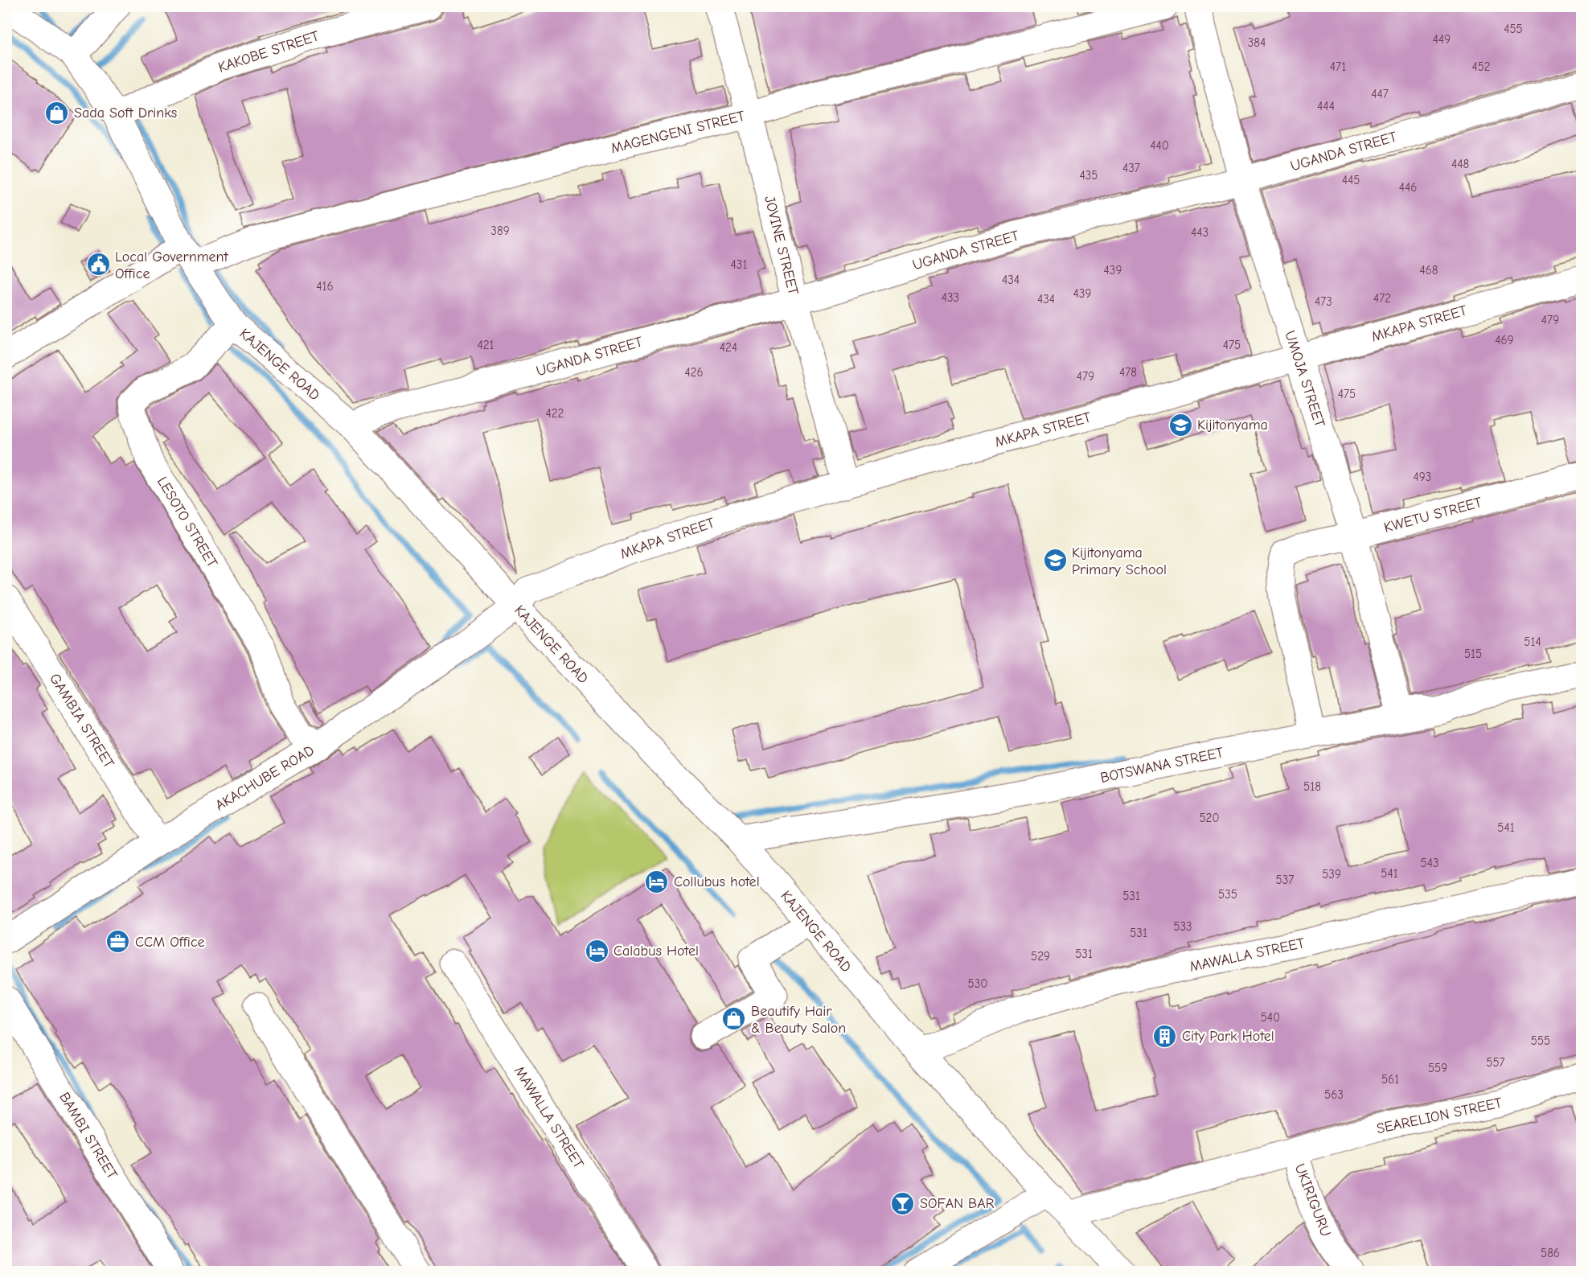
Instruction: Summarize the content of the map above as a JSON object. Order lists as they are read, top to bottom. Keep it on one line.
{"streets":{"street":["KAKOBE STREET","MAGENGENI STREET","UGANDA STREET","JOVINE STREET","MKAPA STREET","KAJENGE ROAD","UMOJA STREET","KWETU STREET","LESOTO STREET","GAMBIA STREET","BOTSWANA STREET","AKACHUBE ROAD","MAWALLA STREET","SEARELION STREET","BAMBI STREET","UKIRIGURU"]},"crossings":[["KAKOBE STREET","KAJENGE ROAD"],["MAGENGENI STREET","JOVINE STREET"],["MAGENGENI STREET","KAJENGE ROAD"],["UGANDA STREET","JOVINE STREET"],["UGANDA STREET","KAJENGE ROAD"],["UGANDA STREET","UMOJA STREET"],["JOVINE STREET","MKAPA STREET"],["MKAPA STREET","KAJENGE ROAD"],["MKAPA STREET","UMOJA STREET"],["MKAPA STREET","AKACHUBE ROAD"],["KAJENGE ROAD","LESOTO STREET"],["KAJENGE ROAD","BOTSWANA STREET"],["KAJENGE ROAD","AKACHUBE ROAD"],["KAJENGE ROAD","MAWALLA STREET"],["KAJENGE ROAD","SEARELION STREET"],["UMOJA STREET","KWETU STREET"],["UMOJA STREET","BOTSWANA STREET"],["KWETU STREET","BOTSWANA STREET"],["LESOTO STREET","AKACHUBE ROAD"],["GAMBIA STREET","AKACHUBE ROAD"],["SEARELION STREET","UKIRIGURU"]],"places":{"shop":["Sada Soft Drinks","Beautify Hair & Beauty Salon"],"public building":["Local Government Office"],"school or university":["Kijitonyama","Kijitonyama Primary School"],"hotel":["Collubus hotel","Calabus Hotel"],"office":["CCM Office"],"building":["City Park Hotel"],"bar":["SOFAN BAR"]},"house_numbers":["455","449","384","471","452","447","444","440","448","437","435","445","446","389","443","431","439","468","434","416","439","433","472","434","473","479","469","421","475","424","426","478","479","475","422","493","514","515","518","520","541","543","541","539","537","535","531","533","531","531","529","530","540","555","557","559","561","563","586"]}
